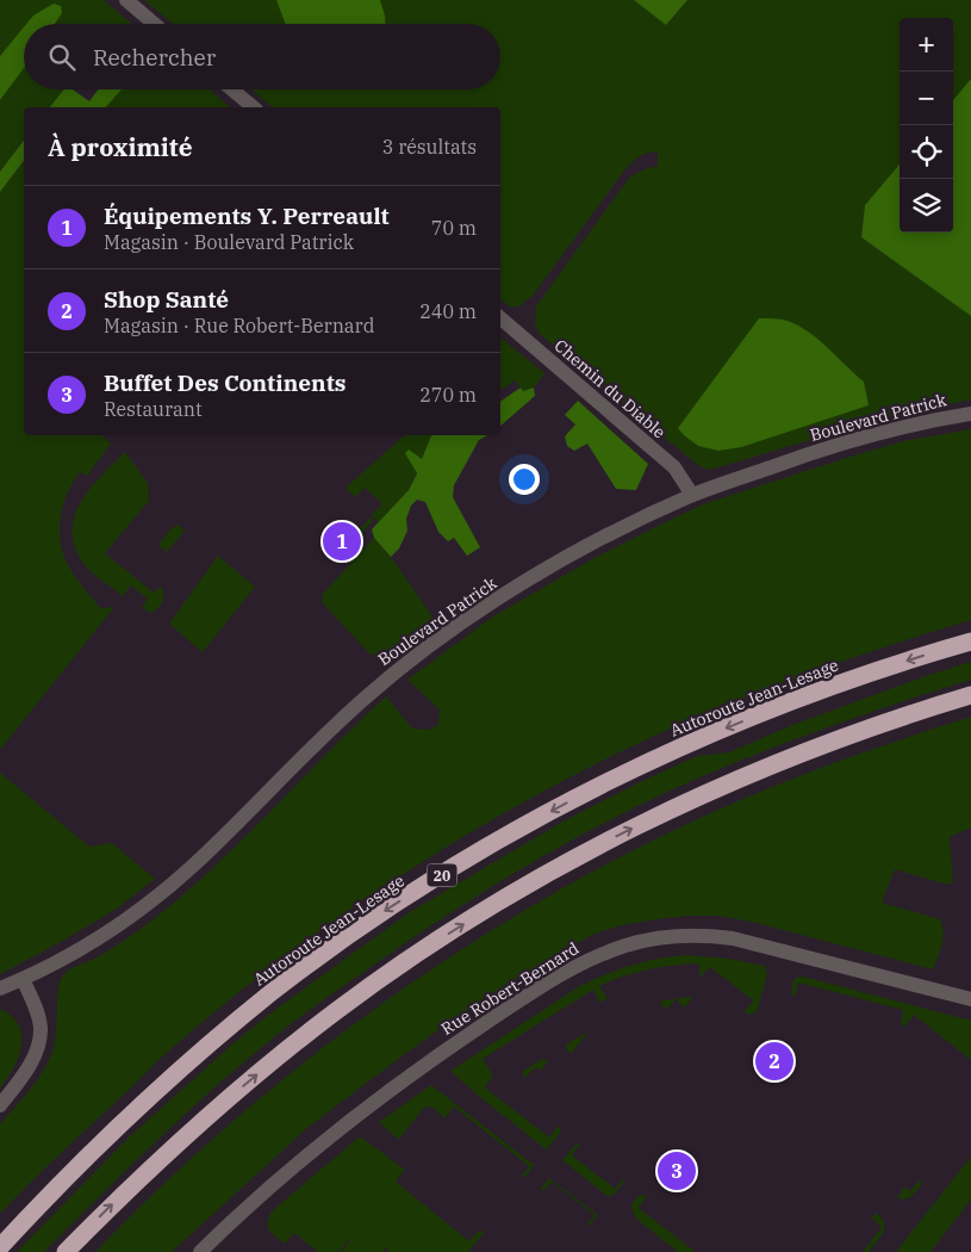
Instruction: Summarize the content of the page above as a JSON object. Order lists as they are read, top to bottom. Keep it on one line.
{"streets":{"highway":["Autoroute Jean-Lesage","20"],"street":["Chemin du Diable","Boulevard Patrick","Rue Robert-Bernard"]},"crossings":[["Chemin du Diable","Boulevard Patrick"]],"page":{"map_buttons":["+","−"],"search":"Rechercher","heading":["À proximité","3 résultats"],"list":[{"mark":"1","name":"Équipements Y. Perreault","note":"Magasin · Boulevard Patrick","value":"70 m"},{"mark":"2","name":"Shop Santé","note":"Magasin · Rue Robert-Bernard","value":"240 m"},{"mark":"3","name":"Buffet Des Continents","note":"Restaurant","value":"270 m"}],"pins":["1","2","3"]}}
